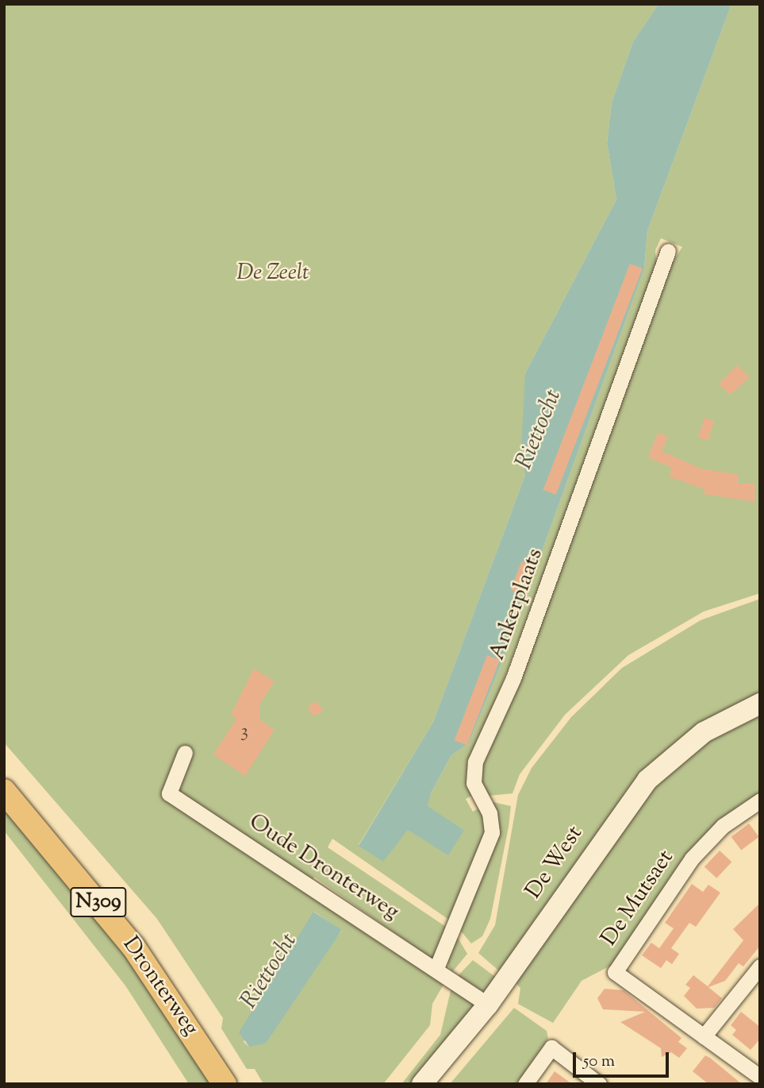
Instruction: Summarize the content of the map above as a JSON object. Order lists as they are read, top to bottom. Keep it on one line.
{"streets":{"main road":["De West","N309","Dronterweg"],"street":["Ankerplaats","Oude Dronterweg","De Mutsaet"]},"crossings":[["Ankerplaats","Oude Dronterweg"],["De West","Oude Dronterweg"]],"water":["Riettocht"],"parks":["De Zeelt"],"house_numbers":["3"],"scale_bar":"50 m"}
